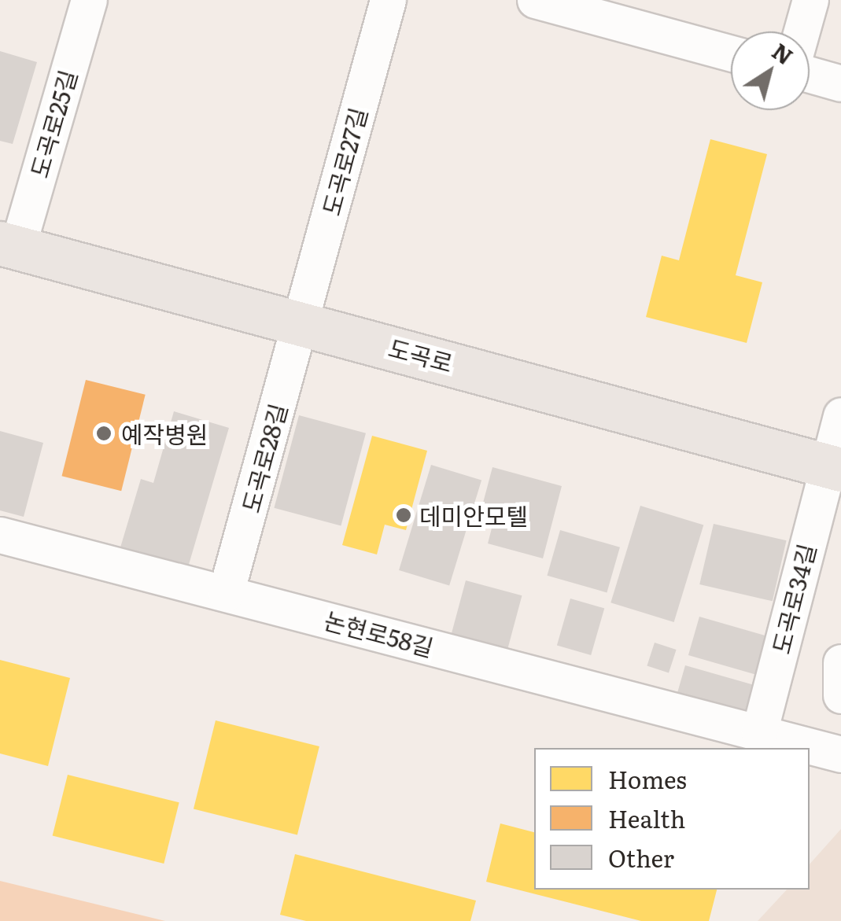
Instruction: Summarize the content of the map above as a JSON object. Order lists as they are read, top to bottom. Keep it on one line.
{"streets":{"main road":["도곡로"],"street":["도곡로25길","도곡로27길","도곡로28길","도곡로34길","논현로58길"]},"crossings":[["도곡로25길","도곡로"],["도곡로27길","도곡로"],["도곡로27길","도곡로28길"],["도곡로","도곡로28길"],["도곡로","도곡로34길"],["도곡로28길","논현로58길"],["도곡로34길","논현로58길"]],"places":["예작병원","데미안모텔"],"legend":["Homes","Health","Other"],"north":"top right"}
